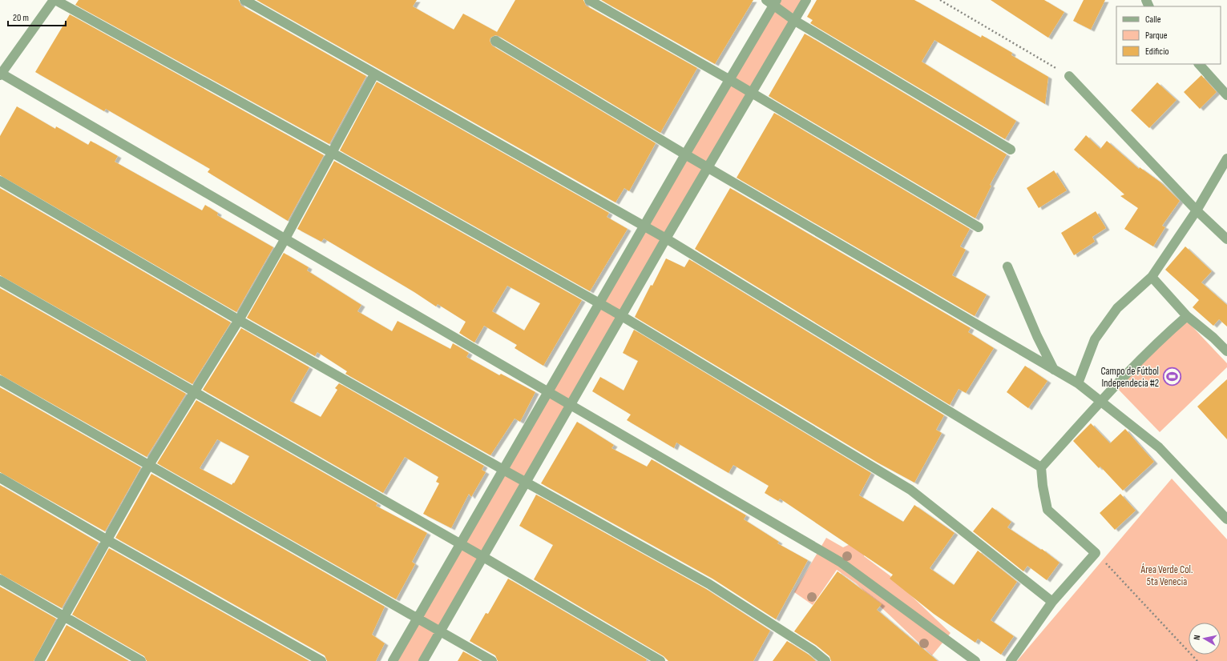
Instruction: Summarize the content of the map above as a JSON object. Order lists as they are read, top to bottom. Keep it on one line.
{"parks":["Área Verde Col. 5ta Venecia"],"places":{"sports":["Campo de Fútbol Independecia #2"]},"legend":["Calle","Parque","Edificio"],"scale_bar":"20 m","north":"left"}
